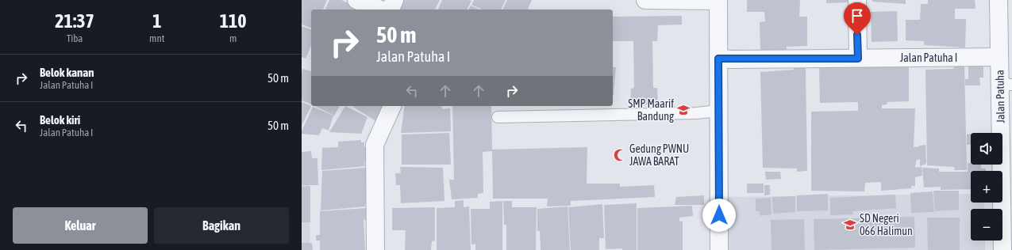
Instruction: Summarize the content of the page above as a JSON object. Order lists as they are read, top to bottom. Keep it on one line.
{"streets":{"street":["Jalan Patuha I","Jalan Patuha"]},"crossings":[["Jalan Patuha I","Jalan Patuha"]],"places":{"school or university":["SMP Maarif Bandung","SD Negeri 066 Halimun"],"mosque":["Gedung PWNU JAWA BARAT"]},"page":{"eta":["21:37","Tiba","1","mnt","110","m"],"turn":["50 m","Jalan Patuha I"],"list":[{"name":"Belok kanan","note":"Jalan Patuha I","value":"50 m"},{"name":"Belok kiri","note":"Jalan Patuha I","value":"50 m"}],"map_buttons":["+","−"],"buttons":["Keluar","Bagikan"]}}
